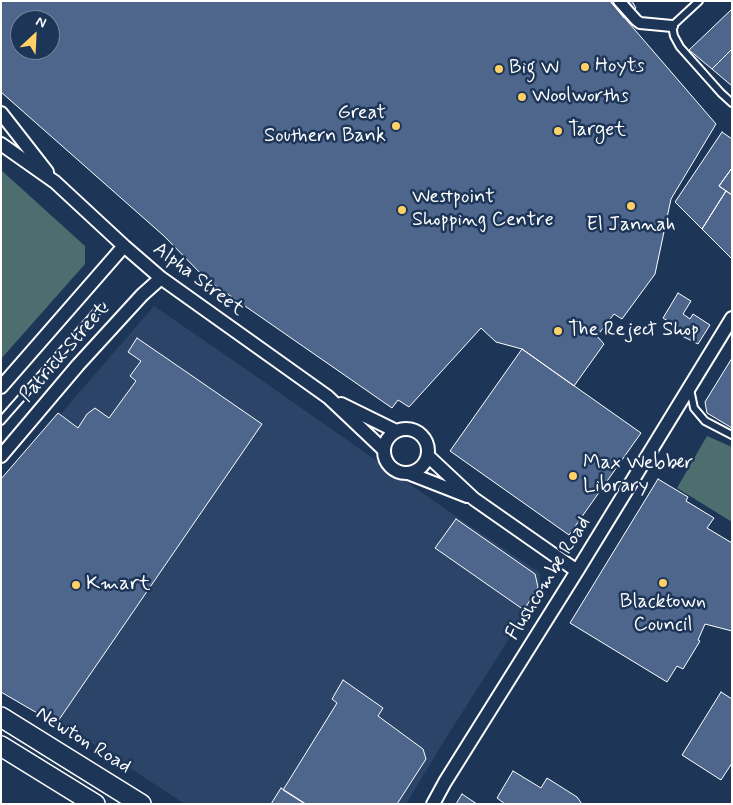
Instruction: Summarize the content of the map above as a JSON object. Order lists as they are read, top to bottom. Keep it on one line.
{"streets":{"main road":["Newton Road"],"street":["Alpha Street","Patrick Street","Flushcombe Road"]},"crossings":[["Alpha Street","Patrick Street"]],"places":["Hoyts","Big W","Woolworths","Great Southern Bank","Target","El Jannah","Westpoint Shopping Centre","The Reject Shop","Max Webber Library","Blacktown Council","Kmart"],"north":"top right"}
